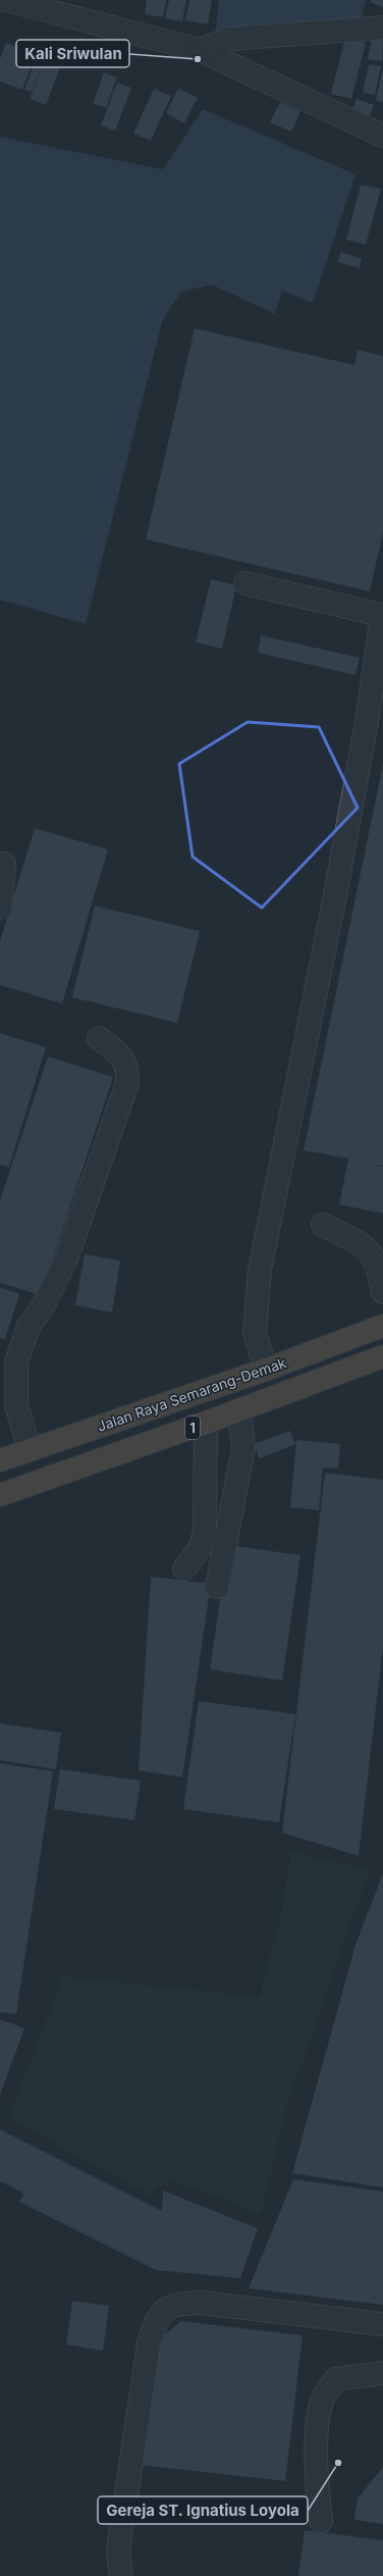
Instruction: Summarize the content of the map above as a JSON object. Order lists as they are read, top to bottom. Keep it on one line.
{"streets":{"highway":["Jalan Raya Semarang-Demak","1"]},"places":["Kali Sriwulan","Gereja ST. Ignatius Loyola"]}
